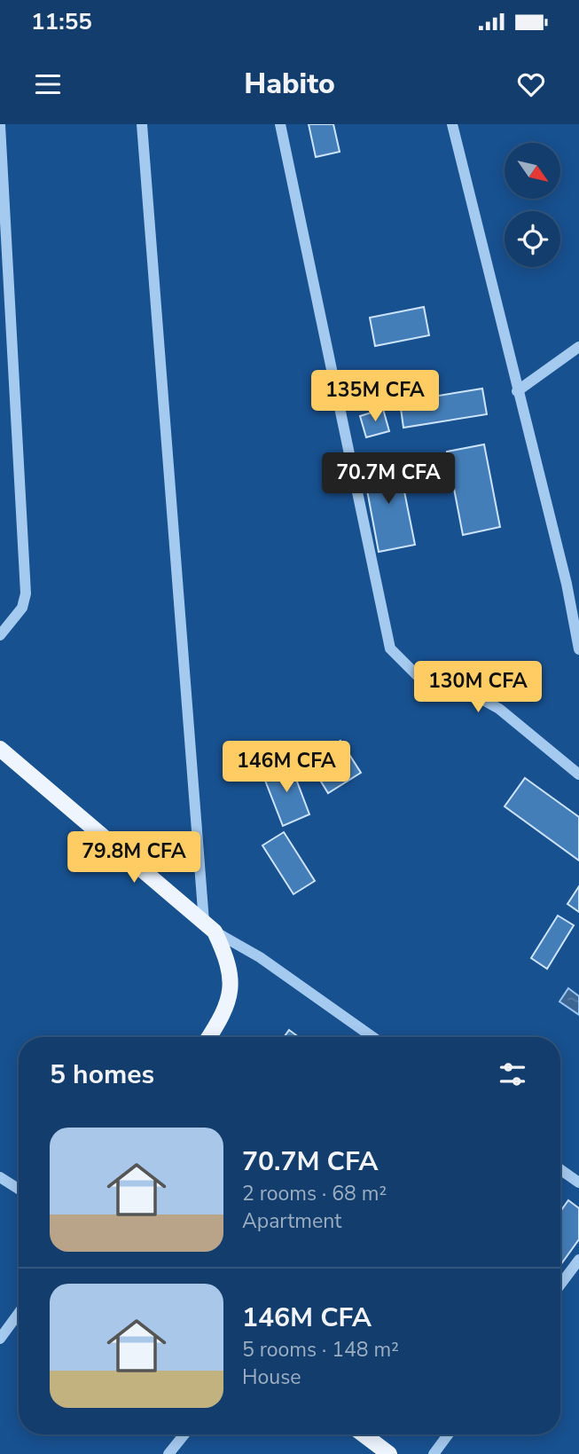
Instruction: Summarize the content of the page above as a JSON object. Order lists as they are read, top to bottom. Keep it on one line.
{"north":"bottom right","page":{"status":"11:55","header":"Habito","price":["135M CFA","70.7M CFA","130M CFA","146M CFA","79.8M CFA"],"heading":"5 homes","list":[{"name":"70.7M CFA","note":"2 rooms · 68 m² · Apartment"},{"name":"146M CFA","note":"5 rooms · 148 m² · House"}]}}
